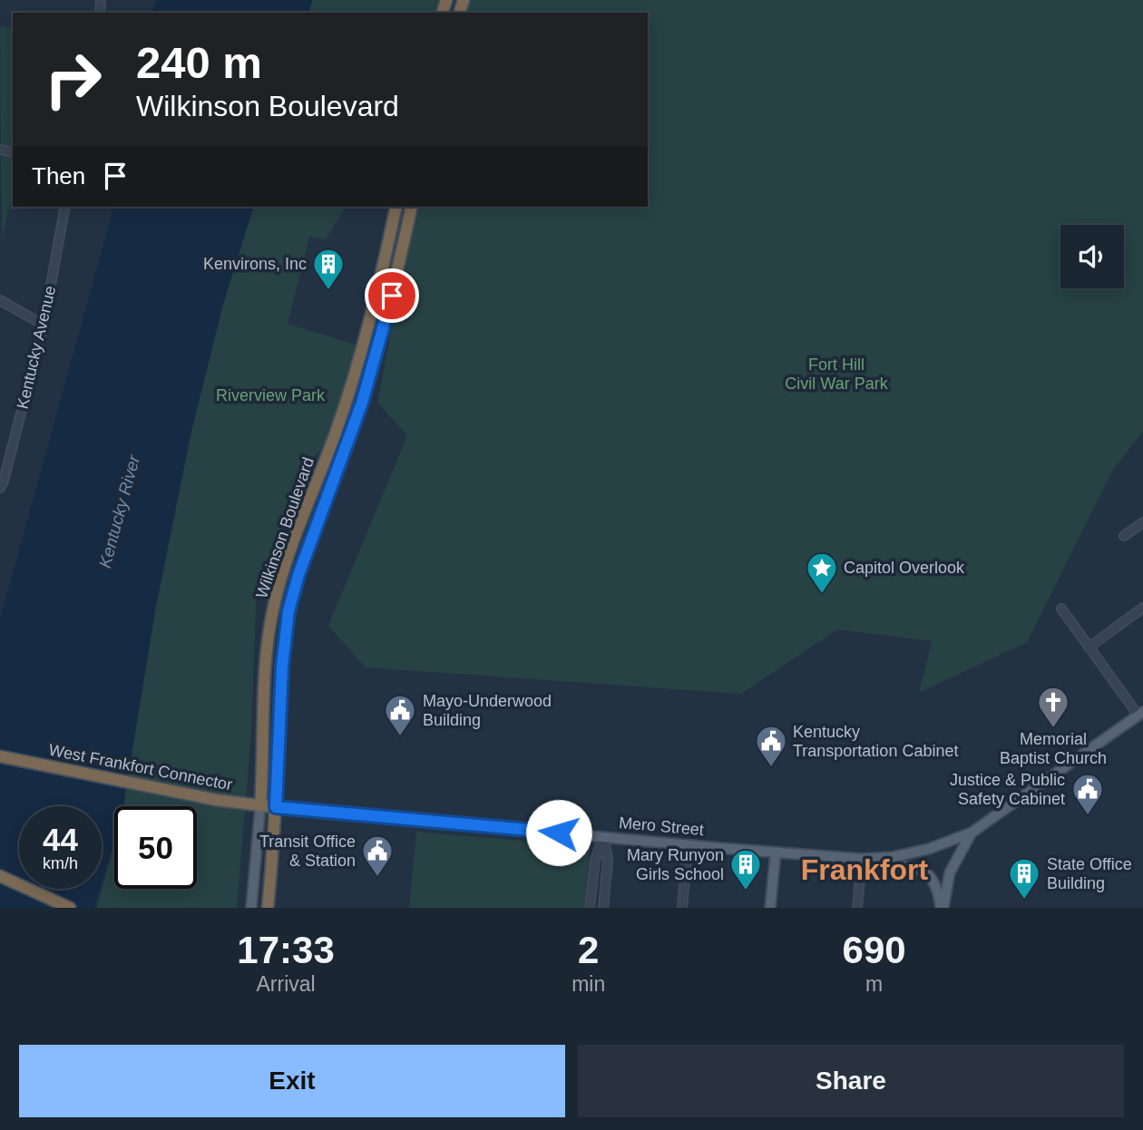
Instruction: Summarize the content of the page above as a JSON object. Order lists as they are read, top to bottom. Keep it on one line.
{"streets":{"highway":["Wilkinson Boulevard","West Frankfort Connector"],"main road":["Mero Street"],"street":["Kentucky Avenue"]},"crossings":[["Wilkinson Boulevard","West Frankfort Connector"],["Wilkinson Boulevard","Mero Street"],["West Frankfort Connector","Mero Street"]],"districts":["Frankfort"],"water":["Kentucky River"],"parks":["Fort Hill Civil War Park","Riverview Park"],"places":{"building":["Kenvirons, Inc","Mary Runyon Girls School","State Office Building"],"place":["Capitol Overlook"],"church":["Memorial Baptist Church"],"public building":["Mayo-Underwood Building","Kentucky Transportation Cabinet","Justice & Public Safety Cabinet","Transit Office & Station"]},"page":{"turn":["240 m","Wilkinson Boulevard"],"then":"Then","speed":"44 km/h","limit":"50","eta":["17:33","Arrival","2","min","690","m"],"buttons":["Exit","Share"]}}
